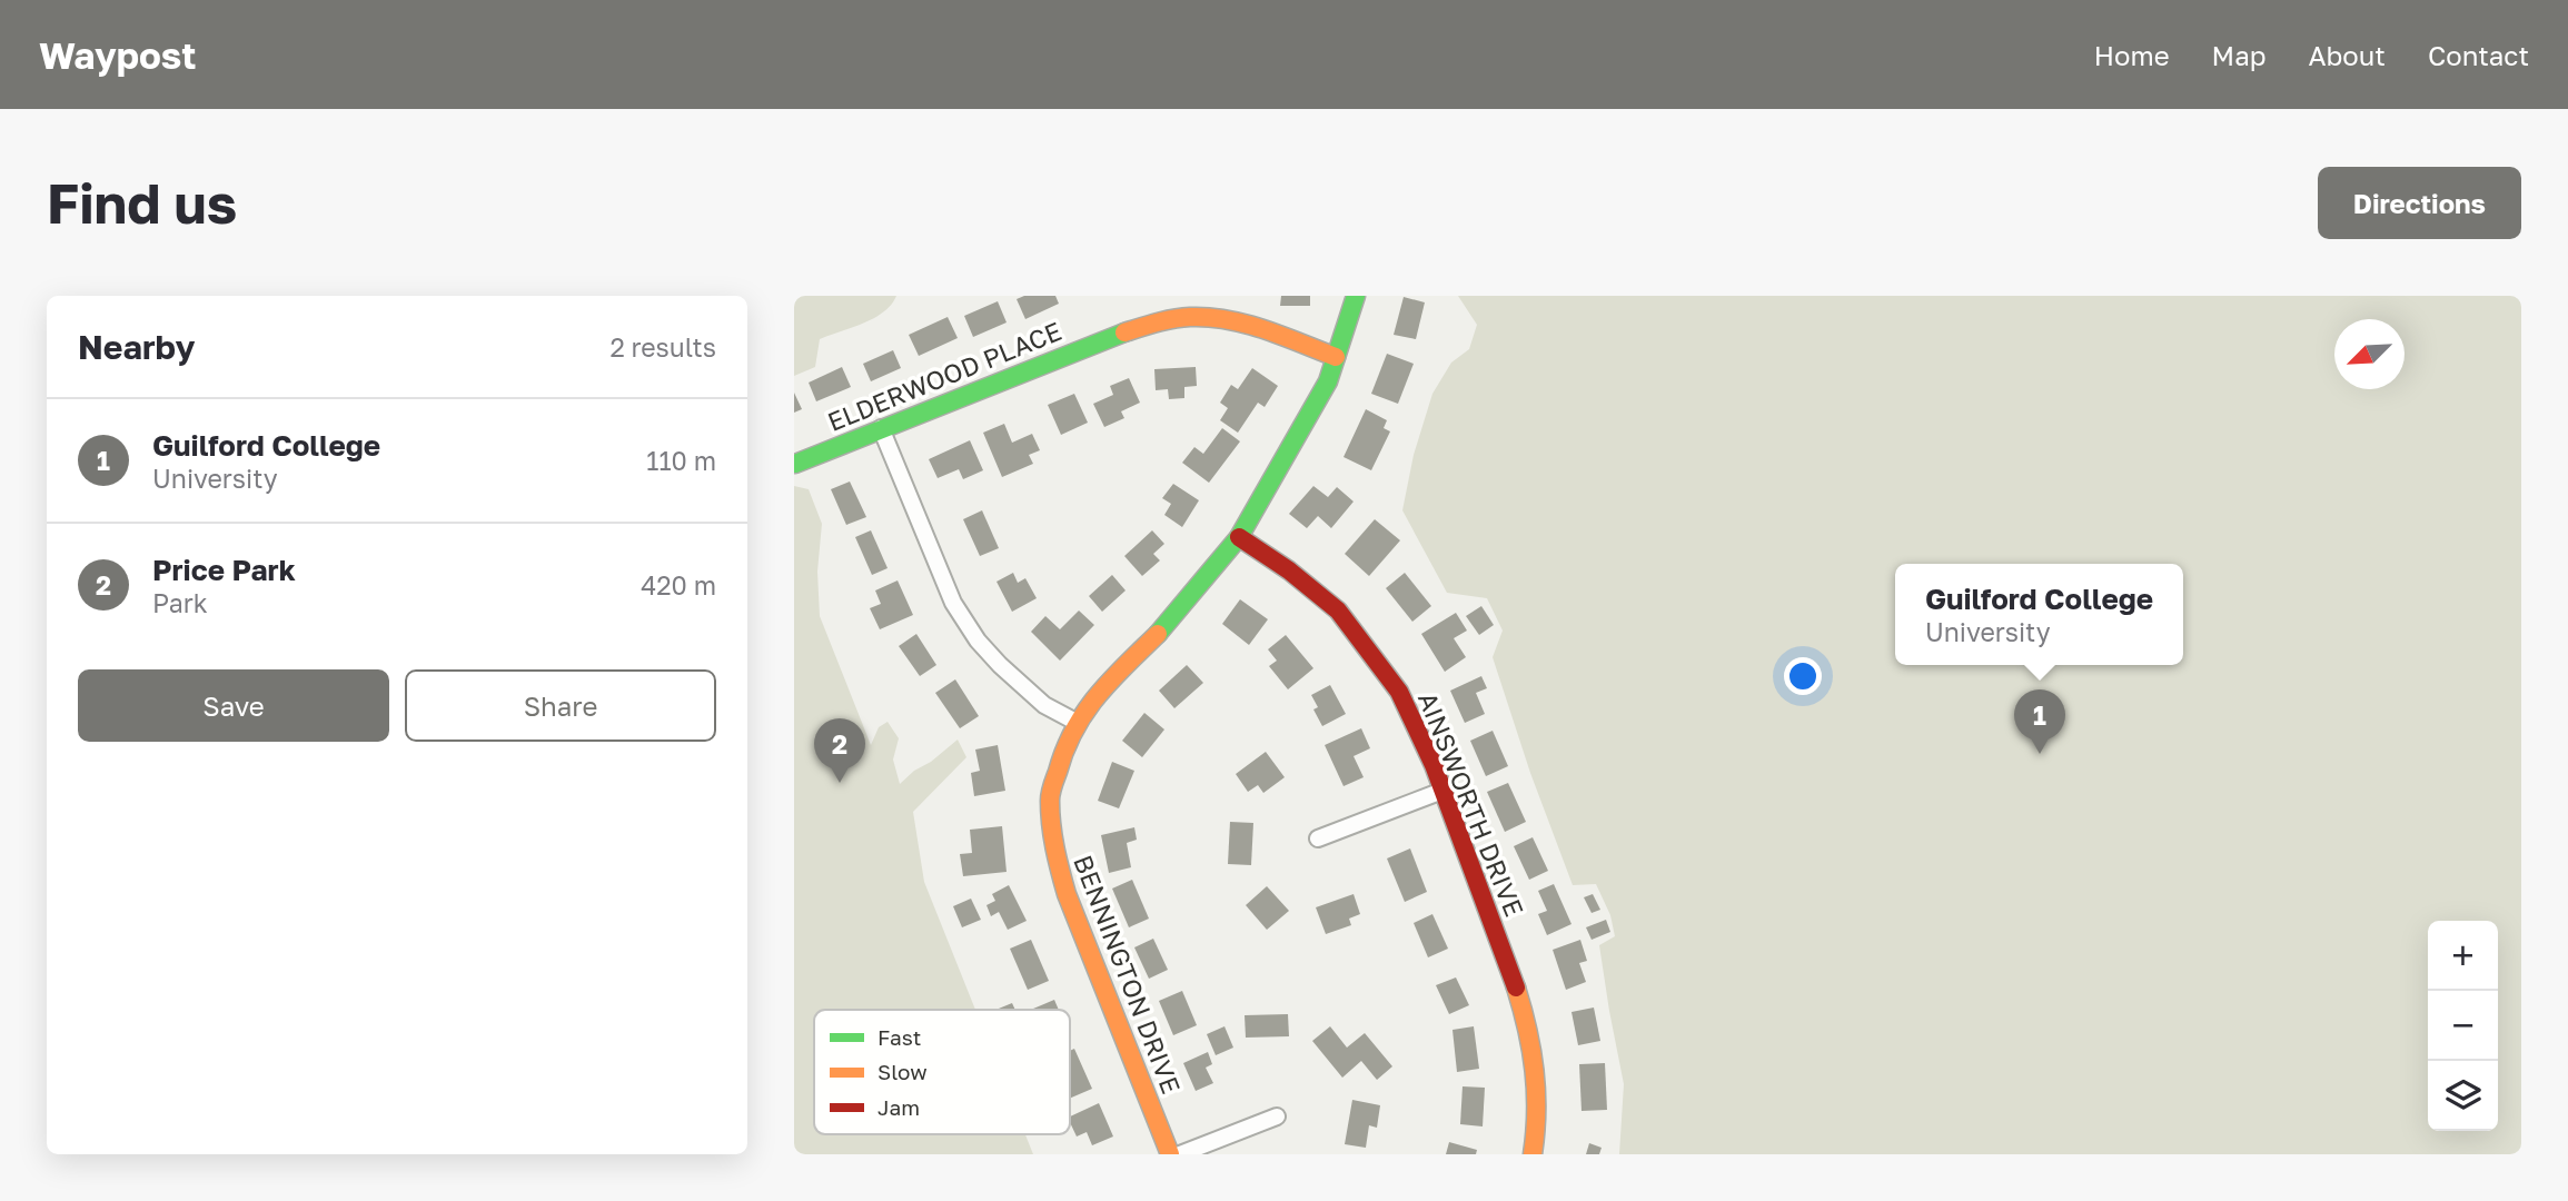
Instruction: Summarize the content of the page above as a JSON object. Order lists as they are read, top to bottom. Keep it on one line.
{"streets":{"street":["ELDERWOOD PLACE","AINSWORTH DRIVE","BENNINGTON DRIVE"]},"crossings":[["ELDERWOOD PLACE","BENNINGTON DRIVE"],["AINSWORTH DRIVE","BENNINGTON DRIVE"]],"legend":["Fast","Slow","Jam"],"north":"bottom left","page":{"header":"Waypost","nav":["Home","Map","About","Contact"],"buttons":["Directions",["Save","Share"]],"title":"Find us","heading":["Nearby","2 results"],"list":[{"mark":"1","name":"Guilford College","note":"University","value":"110 m"},{"mark":"2","name":"Price Park","note":"Park","value":"420 m"}],"popup":["Guilford College","University"],"pins":["1","2"],"map_buttons":["+","−"]}}
